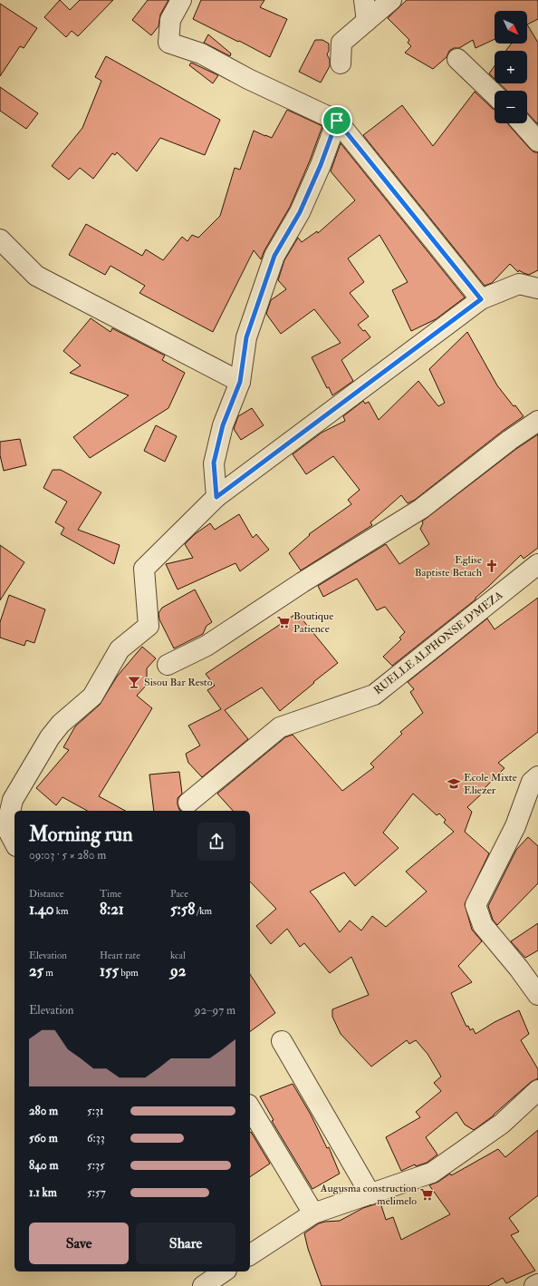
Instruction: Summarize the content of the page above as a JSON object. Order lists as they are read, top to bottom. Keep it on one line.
{"streets":{"street":["RUELLE ALPHONSE D'MEZA"]},"places":{"church":["Eglise Baptiste Betach"],"supermarket":["Boutique Patience","Augusma construction melimelo"],"bar":["Sisou Bar Resto"],"school or university":["Ecole Mixte Eliezer"]},"north":"bottom right","page":{"map_buttons":["+","−"],"heading":["Morning run","09:03 · 5 × 280 m"],"stats":[["Distance","1.40 km"],["Time","8:21"],["Pace","5:58 /km"],["Elevation","25 m"],["Heart rate","155 bpm"],["kcal","92"]],"chart":["Elevation","92–97 m"],"list":[{"name":"280 m","note":"5:31"},{"name":"560 m","note":"6:33"},{"name":"840 m","note":"5:35"},{"name":"1.1 km","note":"5:57"}],"buttons":["Save","Share"]}}
